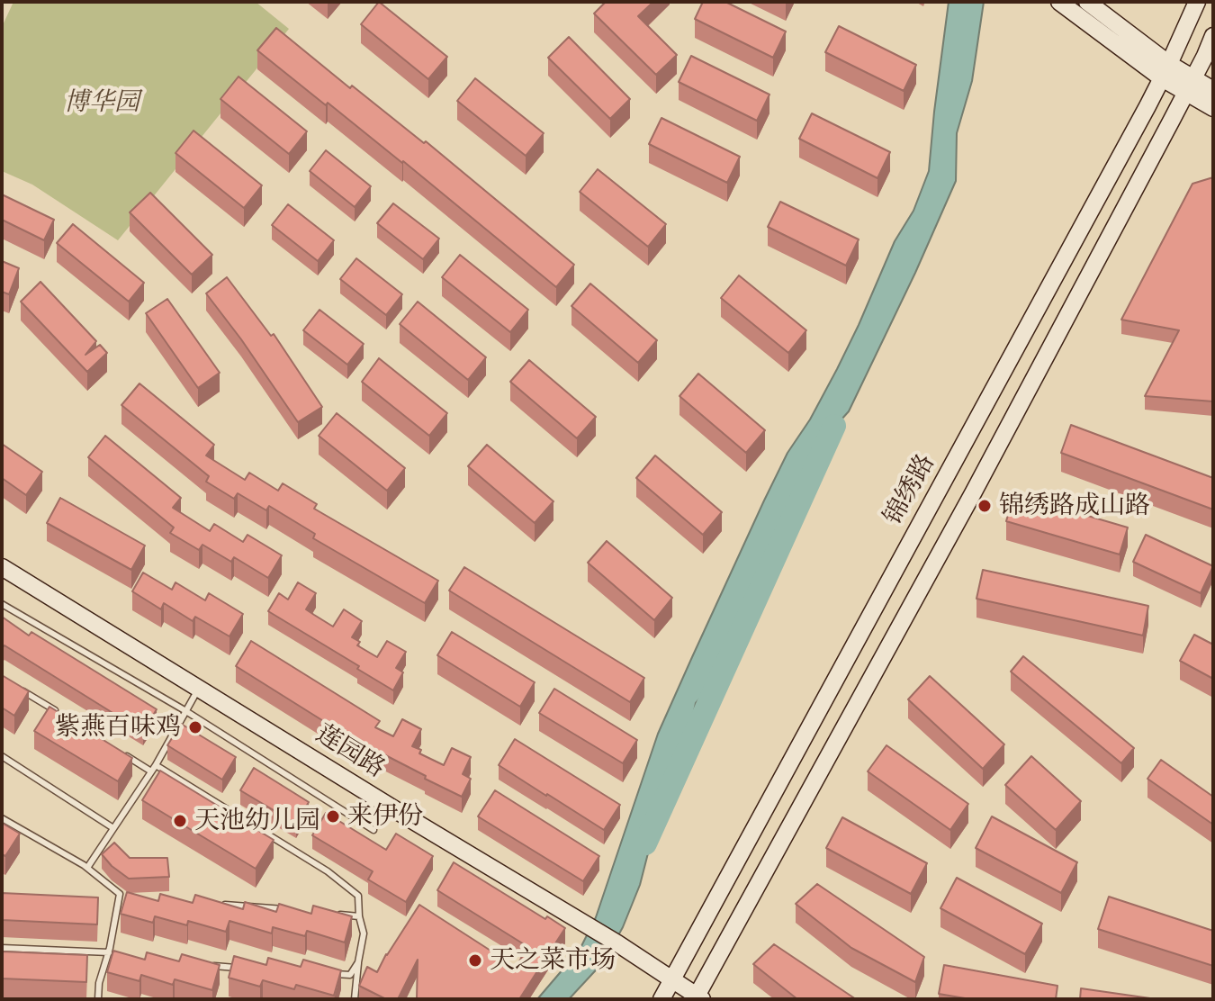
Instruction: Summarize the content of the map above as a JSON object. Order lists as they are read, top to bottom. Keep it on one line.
{"streets":{"main road":["锦绣路","莲园路"]},"crossings":[["锦绣路","莲园路"]],"parks":["博华园"],"places":["锦绣路成山路","紫燕百味鸡","来伊份","天池幼儿园","天之菜市场"]}
